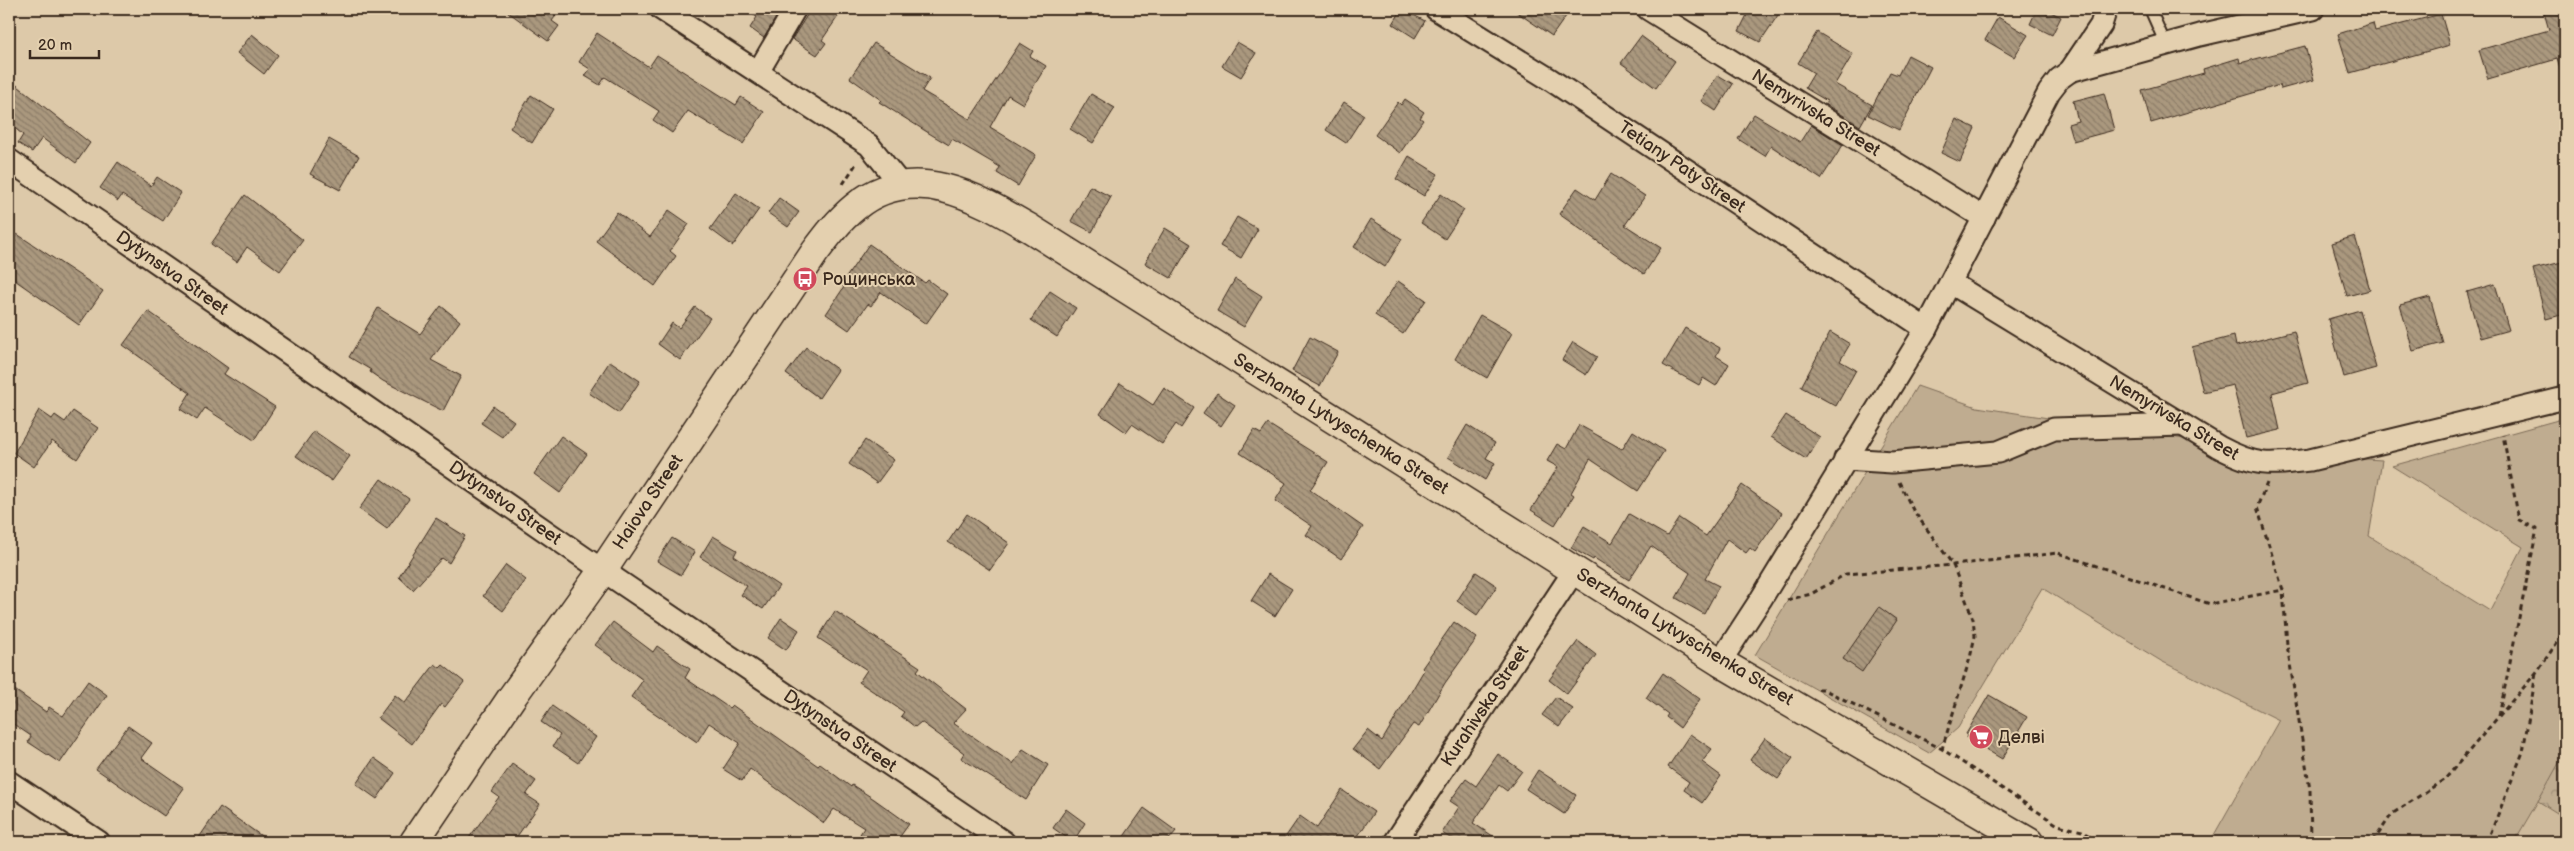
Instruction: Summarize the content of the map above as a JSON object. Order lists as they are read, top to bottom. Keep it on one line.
{"streets":{"main road":["Serzhanta Lytvyschenka Street","Haiova Street"],"street":["Nemyrivska Street","Tetiany Paty Street","Dytynstva Street","Kurahivska Street"]},"crossings":[["Dytynstva Street","Haiova Street"],["Serzhanta Lytvyschenka Street","Haiova Street"],["Serzhanta Lytvyschenka Street","Kurahivska Street"]],"places":{"bus stop":["Рощинська"],"supermarket":["Делві"]},"scale_bar":"20 m"}
